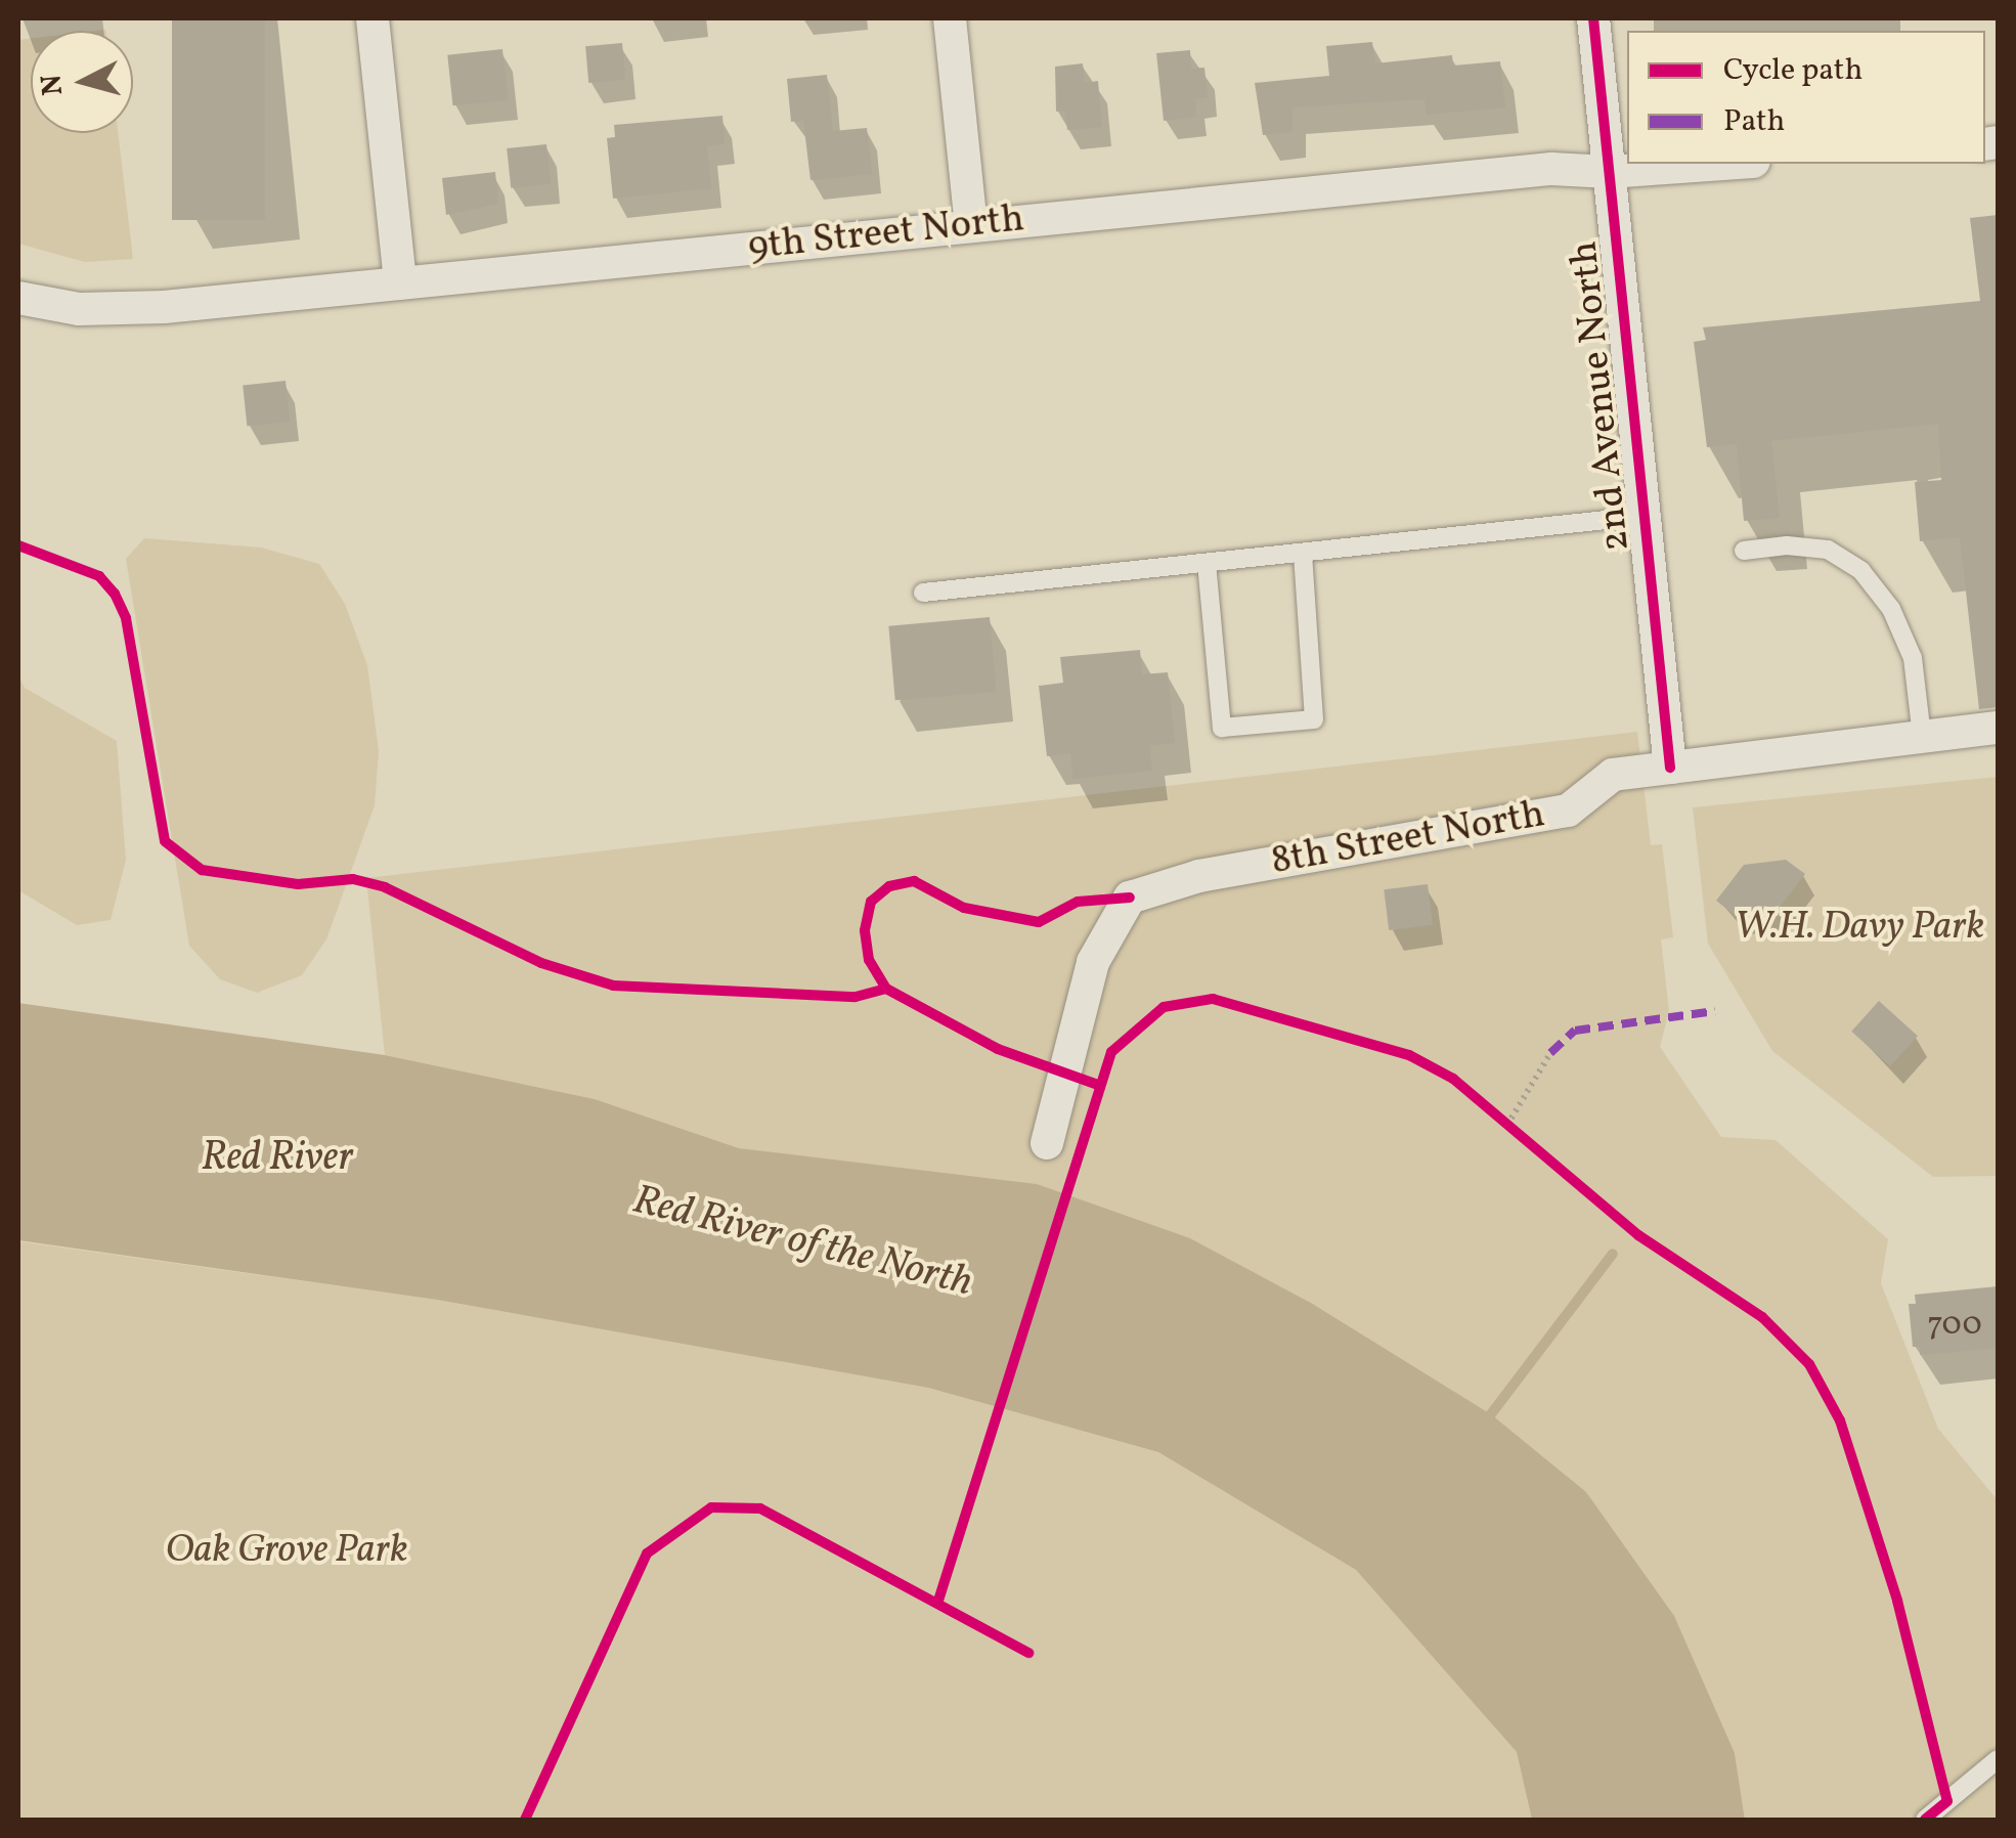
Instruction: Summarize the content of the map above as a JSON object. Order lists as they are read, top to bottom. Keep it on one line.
{"streets":{"street":["9th Street North","2nd Avenue North","8th Street North"]},"crossings":[["9th Street North","2nd Avenue North"],["2nd Avenue North","8th Street North"]],"water":["Red River","Red River of the North"],"parks":["W.H. Davy Park","Oak Grove Park"],"house_numbers":["700"],"legend":["Cycle path","Path"],"north":"left"}
